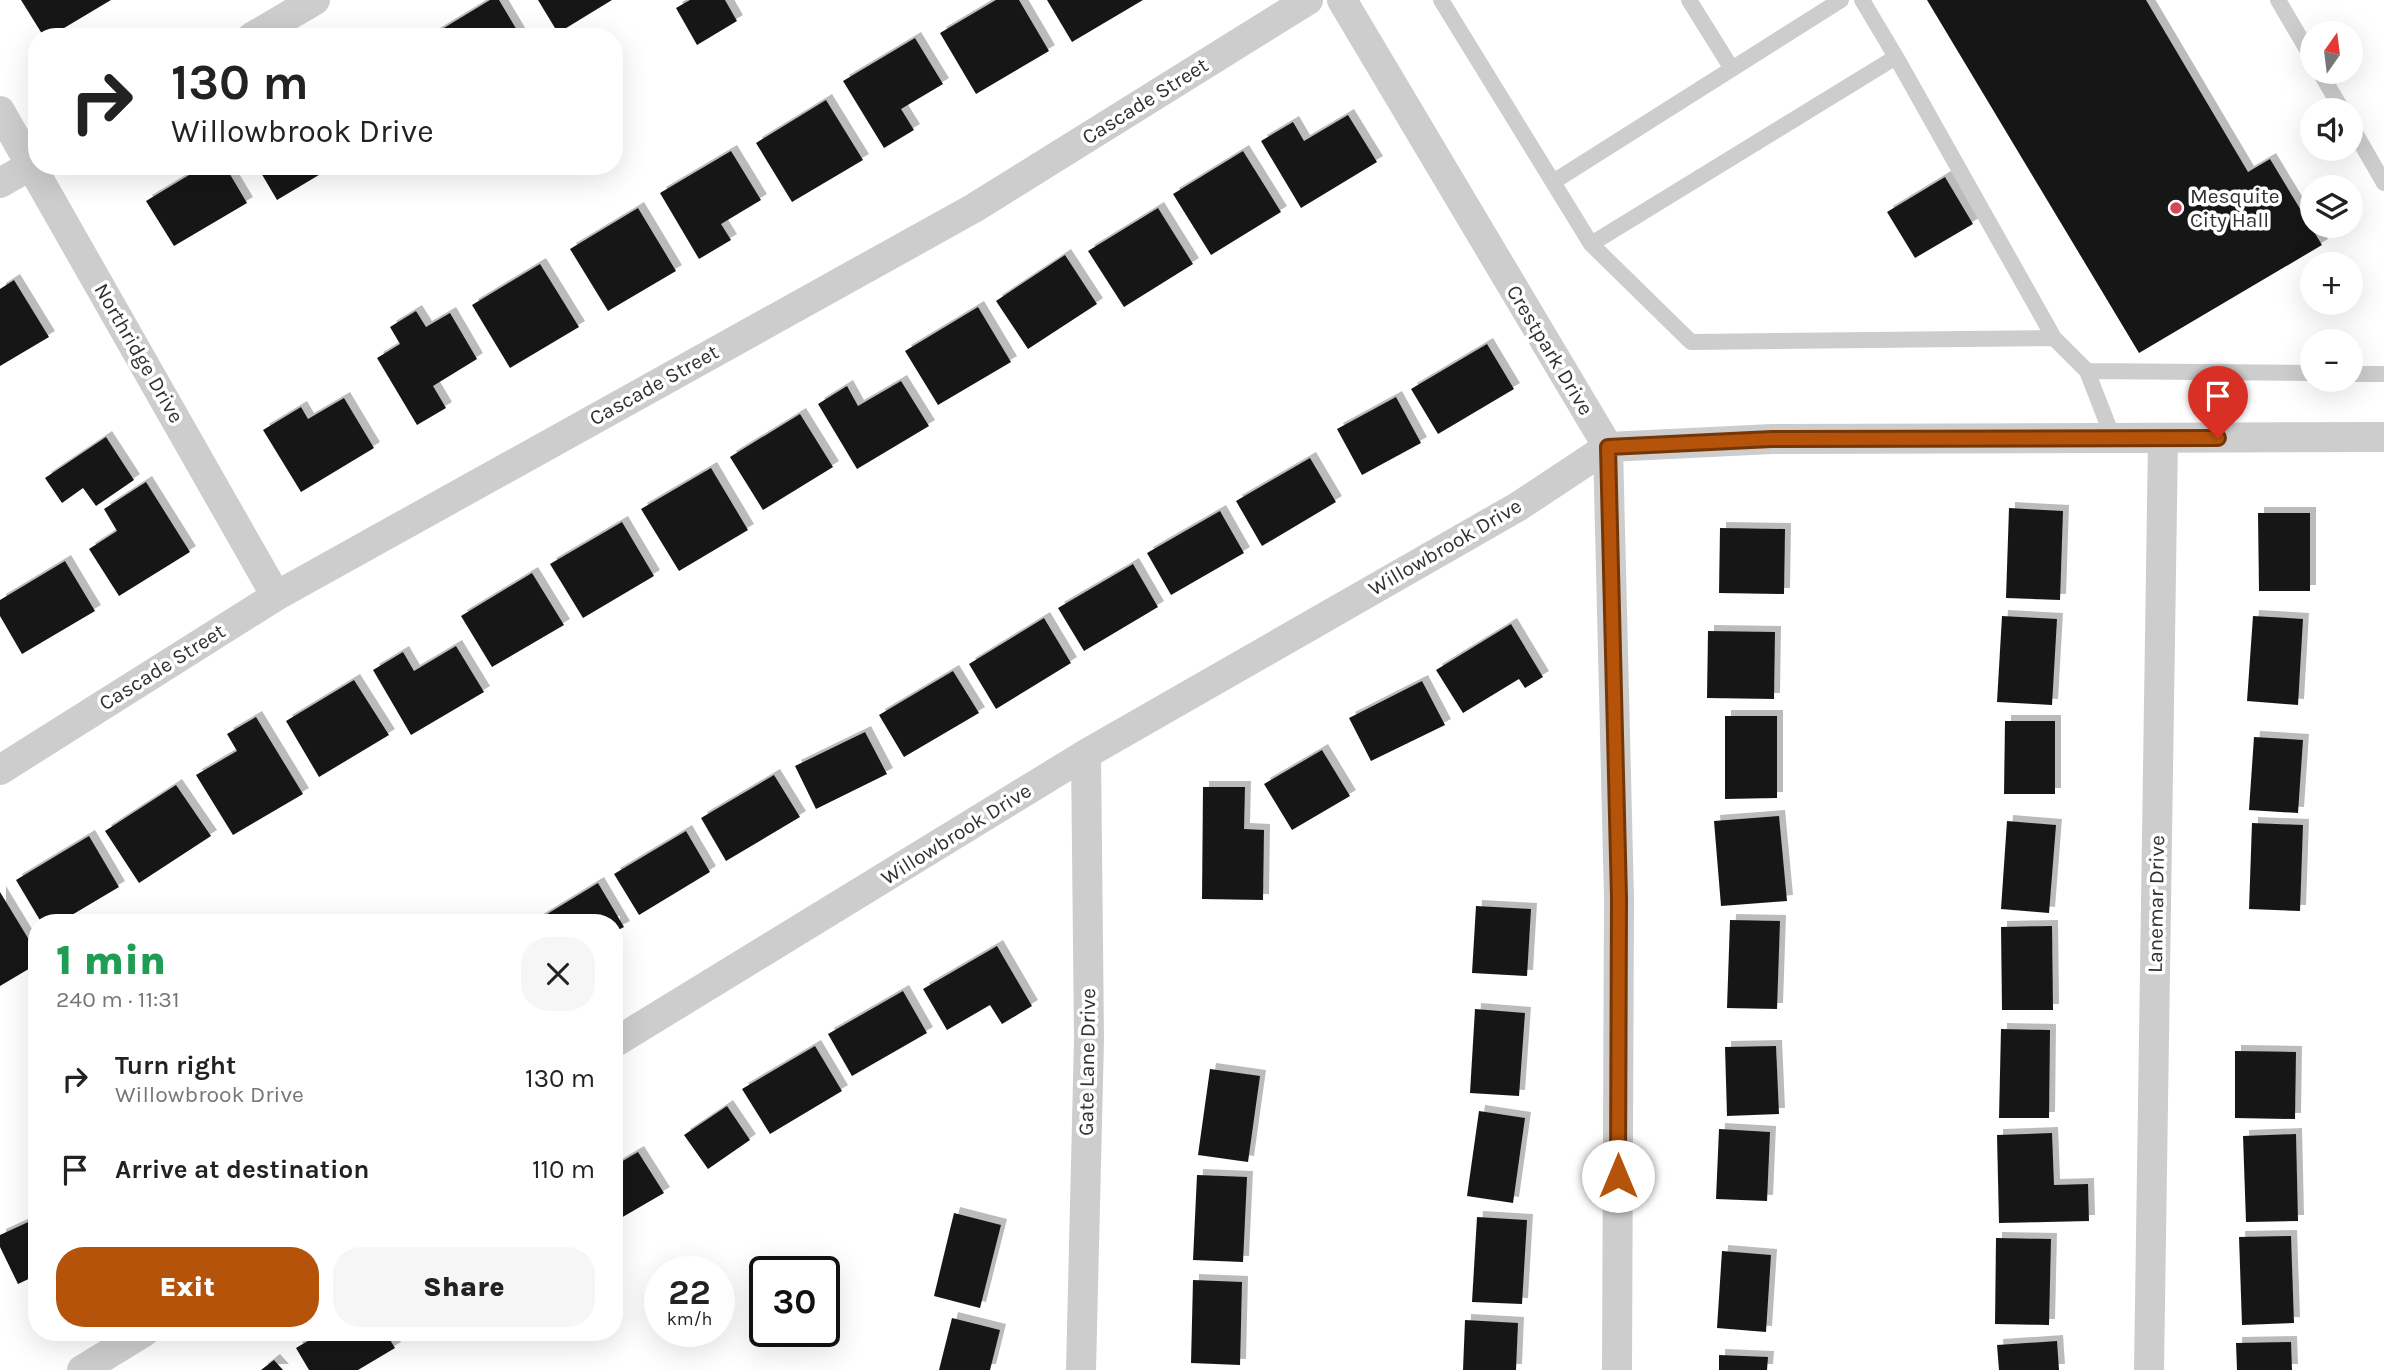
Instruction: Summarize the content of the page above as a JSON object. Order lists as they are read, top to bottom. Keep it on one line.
{"streets":{"street":["Cascade Street","Crestpark Drive","Northridge Drive","Willowbrook Drive","Lanemar Drive","Gate Lane Drive"]},"crossings":[["Cascade Street","Northridge Drive"],["Crestpark Drive","Willowbrook Drive"],["Willowbrook Drive","Gate Lane Drive"]],"places":["Mesquite City Hall"],"north":"top","page":{"map_buttons":["+","−"],"turn":["130 m","Willowbrook Drive"],"heading":["1 min","240 m · 11:31"],"list":[{"name":"Turn right","note":"Willowbrook Drive","value":"130 m"},{"name":"Arrive at destination","value":"110 m"}],"buttons":["Exit","Share"],"speed":"22 km/h","limit":"30"}}
